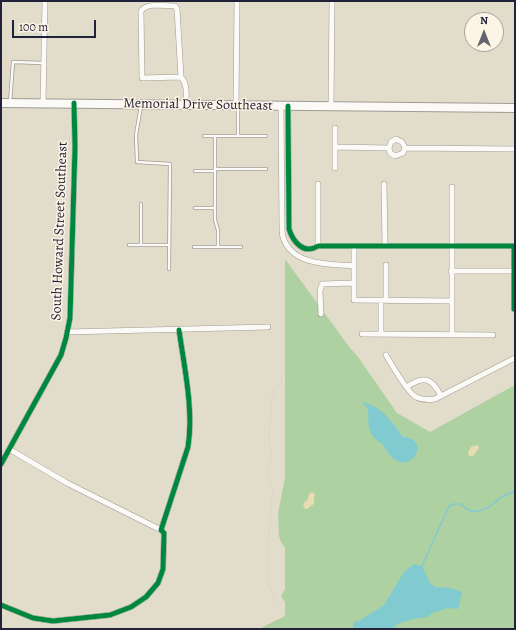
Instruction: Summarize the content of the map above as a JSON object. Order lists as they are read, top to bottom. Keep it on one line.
{"streets":{"main road":["Memorial Drive Southeast"],"street":["South Howard Street Southeast"]},"crossings":[["Memorial Drive Southeast","South Howard Street Southeast"]],"scale_bar":"100 m","north":"top"}
